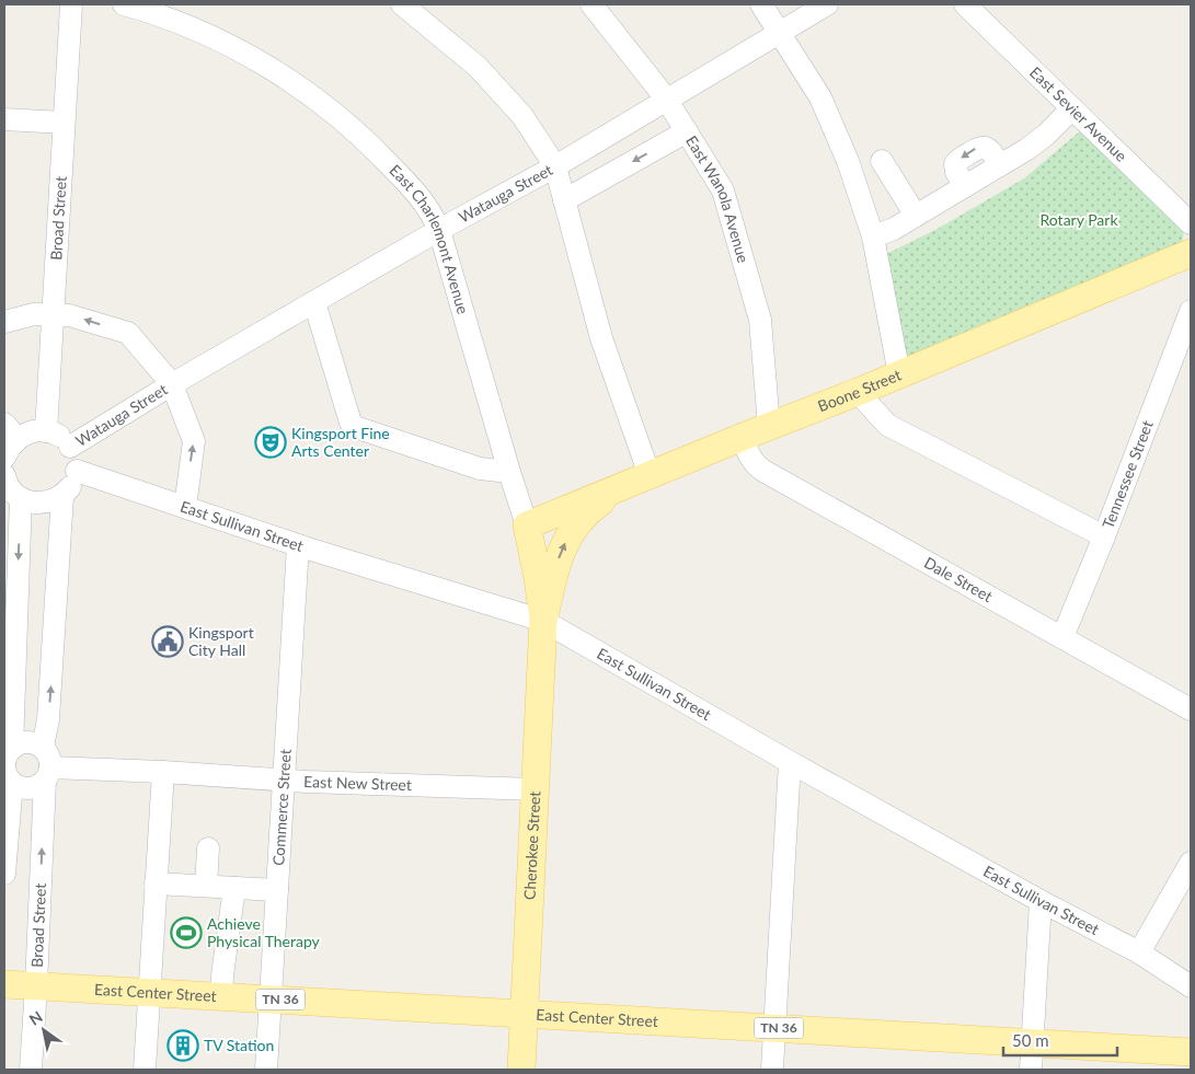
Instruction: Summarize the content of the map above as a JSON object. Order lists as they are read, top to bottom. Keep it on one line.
{"streets":{"main road":["East Charlemont Avenue","Boone Street","Cherokee Street","East Center Street","TN 36"],"street":["East Sevier Avenue","Watauga Street","East Wanola Avenue","Broad Street","Tennessee Street","East Sullivan Street","Dale Street","East New Street","Commerce Street"]},"crossings":[["Watauga Street","East Wanola Avenue"],["Watauga Street","East Charlemont Avenue"],["East Wanola Avenue","Boone Street"],["Broad Street","East New Street"],["Broad Street","East Center Street"],["East Charlemont Avenue","Boone Street"],["East Charlemont Avenue","East Sullivan Street"],["East Charlemont Avenue","Cherokee Street"],["Boone Street","Dale Street"],["Tennessee Street","Dale Street"],["East Sullivan Street","Commerce Street"],["East Sullivan Street","Cherokee Street"],["East New Street","Commerce Street"],["East New Street","Cherokee Street"],["Commerce Street","East Center Street"],["Cherokee Street","East Center Street"]],"parks":["Rotary Park"],"places":{"theatre":["Kingsport Fine Arts Center"],"public building":["Kingsport City Hall"],"sports":["Achieve Physical Therapy"],"building":["TV Station"]},"scale_bar":"50 m","north":"top left"}
